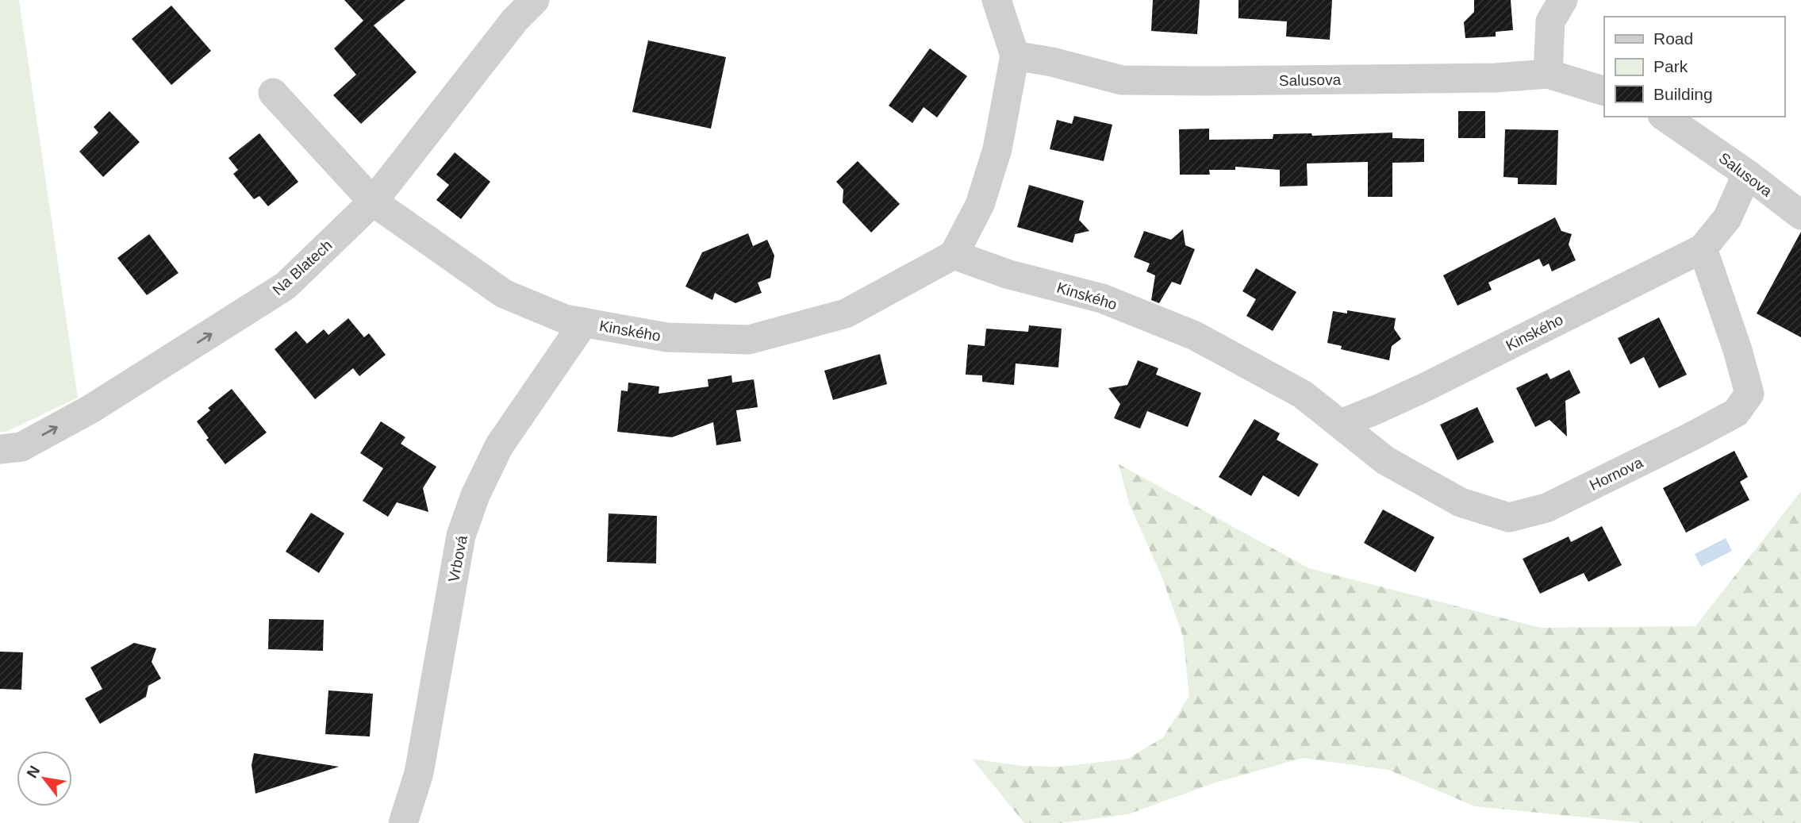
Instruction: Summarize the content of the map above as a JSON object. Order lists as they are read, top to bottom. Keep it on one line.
{"streets":{"street":["Salusova","Na Blatech","Kinského","Hornova","Vrbová"]},"crossings":[["Salusova","Kinského"],["Na Blatech","Kinského"],["Kinského","Hornova"],["Kinského","Vrbová"]],"one_way":["Na Blatech"],"legend":["Road","Park","Building"],"north":"top left"}
